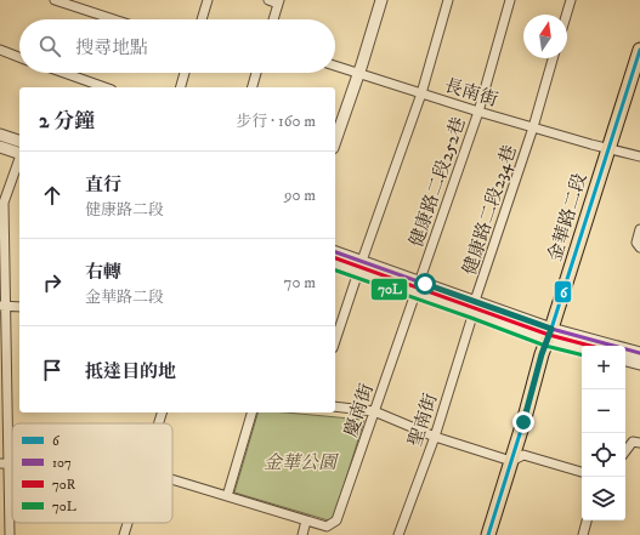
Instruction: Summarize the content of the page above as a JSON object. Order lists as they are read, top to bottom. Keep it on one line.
{"streets":{"main road":["金華路二段"],"street":["長南街","健康路二段252巷","健康路二段234巷","慶南街","聖南街"]},"crossings":[["長南街","健康路二段252巷"],["長南街","健康路二段234巷"],["長南街","金華路二段"],["健康路二段252巷","慶南街"],["健康路二段234巷","聖南街"]],"parks":["金華公園"],"lines":["transit line 6","transit line 107","transit line 70R","transit line 70L"],"legend":["6","107","70R","70L"],"north":"top","page":{"search":"搜尋地點","heading":["2 分鐘","步行 · 160 m"],"list":[["直行","健康路二段","90 m"],["右轉","金華路二段","70 m"],"抵達目的地"],"map_buttons":["+","−"]}}
